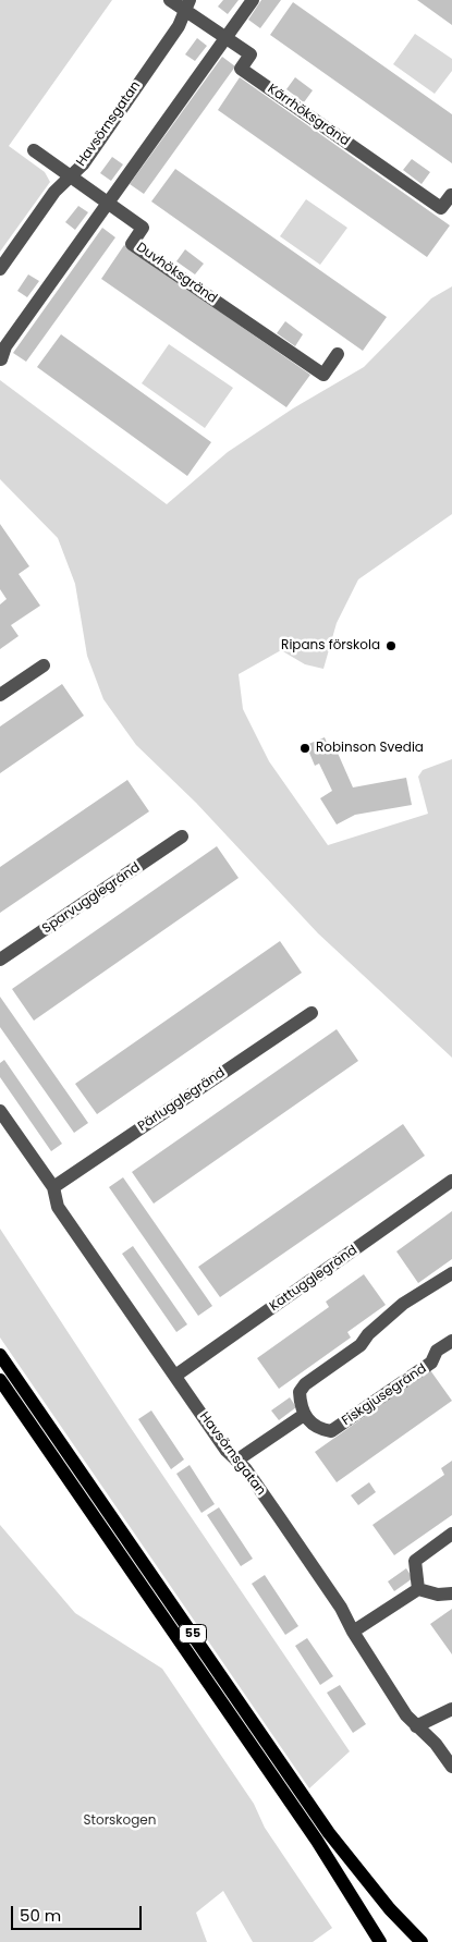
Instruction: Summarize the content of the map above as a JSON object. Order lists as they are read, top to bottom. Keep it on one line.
{"streets":{"main road":["55"],"street":["Kärrhöksgränd","Havsörnsgatan","Duvhöksgränd","Sparvugglegränd","Pärlugglegränd","Kattugglegränd","Fiskgjusegränd"]},"crossings":[["Kärrhöksgränd","Havsörnsgatan"],["Havsörnsgatan","Duvhöksgränd"],["Havsörnsgatan","Pärlugglegränd"],["Havsörnsgatan","Kattugglegränd"]],"parks":["Storskogen"],"places":["Ripans förskola","Robinson Svedia"],"scale_bar":"50 m"}
